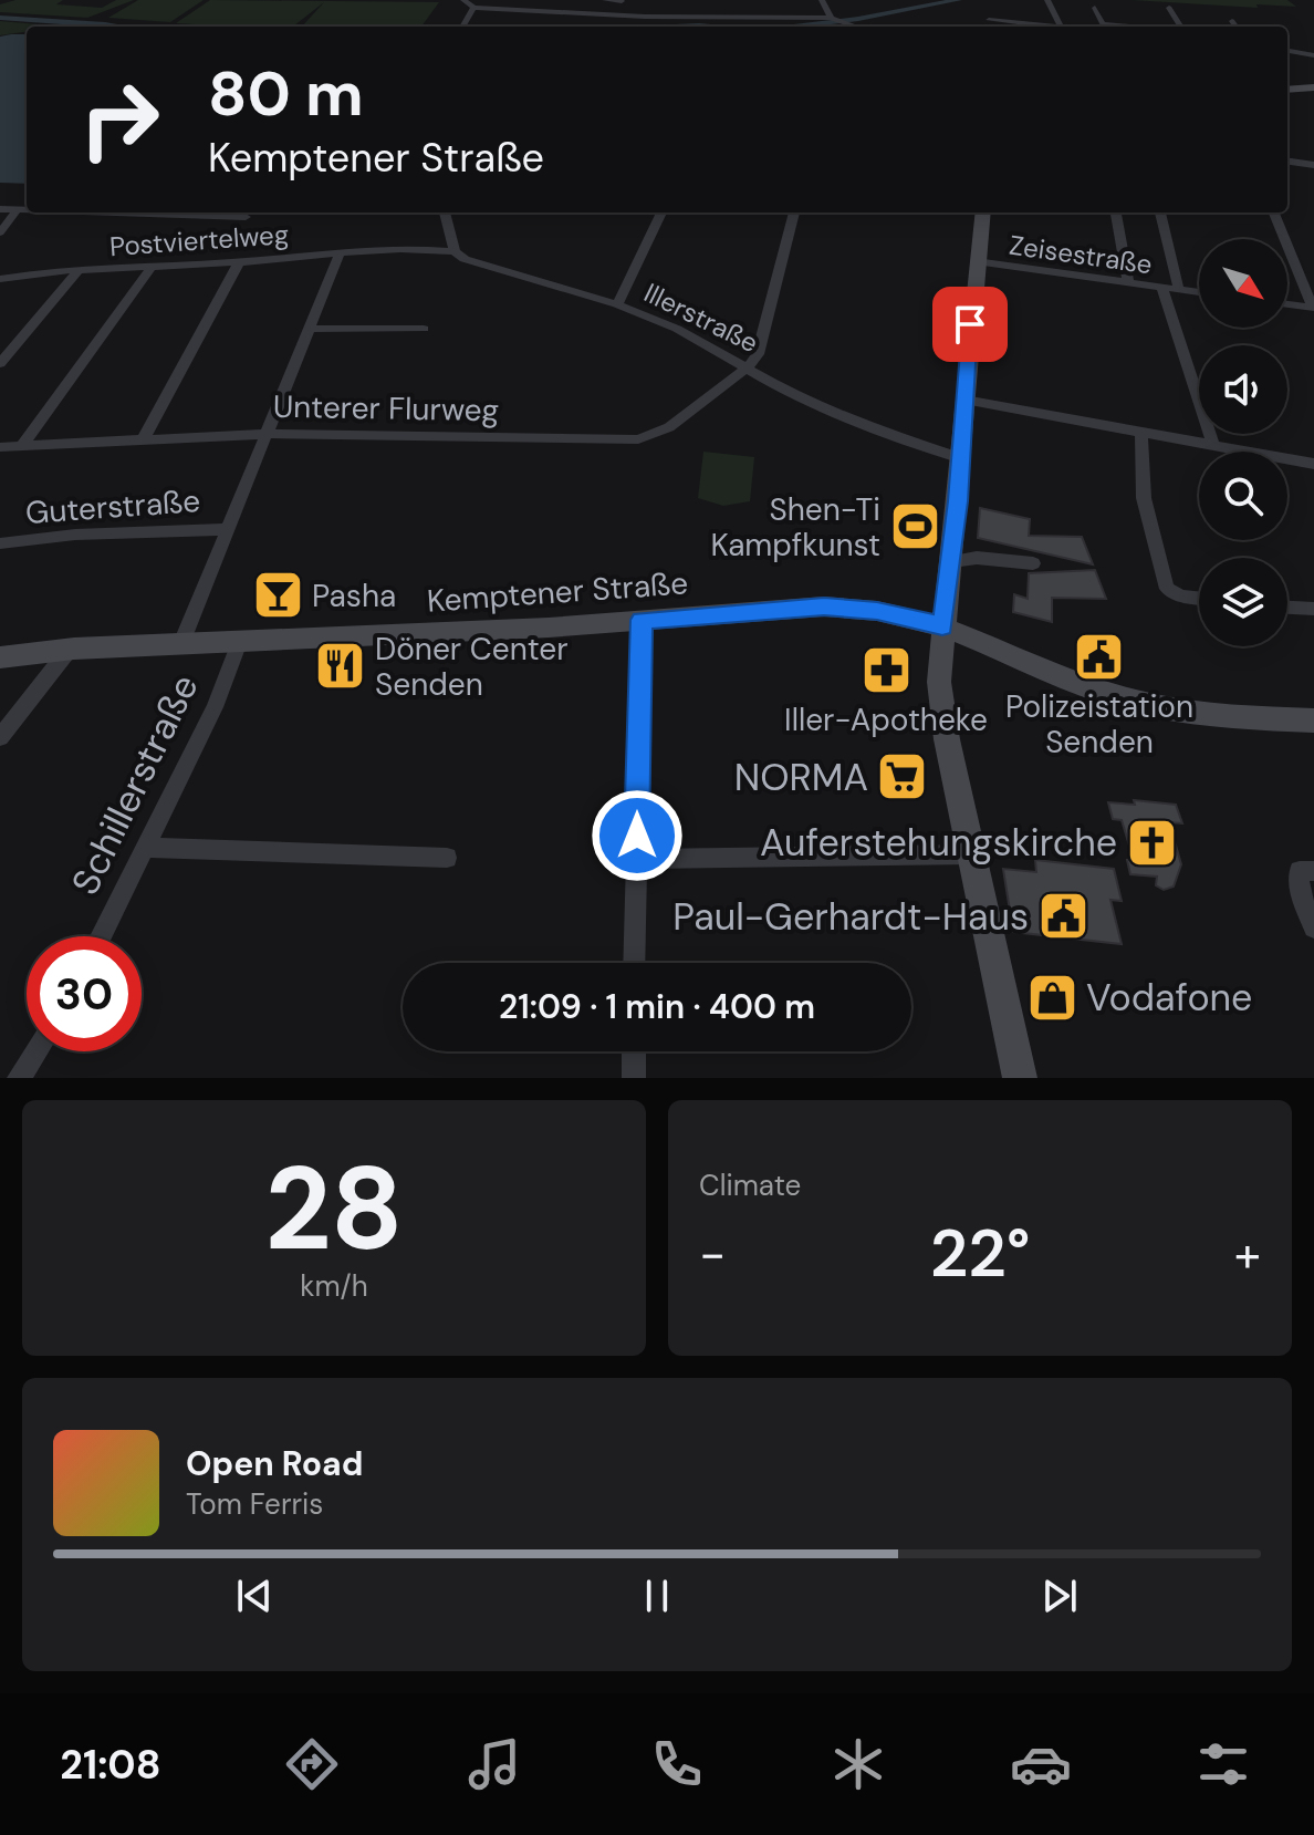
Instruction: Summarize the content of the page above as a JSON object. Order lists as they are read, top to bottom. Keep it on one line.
{"streets":{"main road":["Kemptener Straße"],"street":["Postviertelweg","Zeisestraße","Illerstraße","Unterer Flurweg","Guterstraße","Schillerstraße"]},"crossings":[["Postviertelweg","Illerstraße"],["Illerstraße","Unterer Flurweg"],["Kemptener Straße","Schillerstraße"]],"places":{"sports":["Shen-Ti Kampfkunst"],"bar":["Pasha"],"public building":["Polizeistation Senden","Paul-Gerhardt-Haus"],"restaurant":["Döner Center Senden"],"pharmacy":["Iller-Apotheke"],"supermarket":["NORMA"],"church":["Auferstehungskirche"],"shop":["Vodafone"]},"north":"bottom right","page":{"turn":["80 m","Kemptener Straße"],"limit":"30","trip":"21:09 · 1 min · 400 m","tile":[["28","km/h"],"Climate"],"heat":["−","22°","+"],"song":["Open Road","Tom Ferris"],"tabs":"21:08"}}
